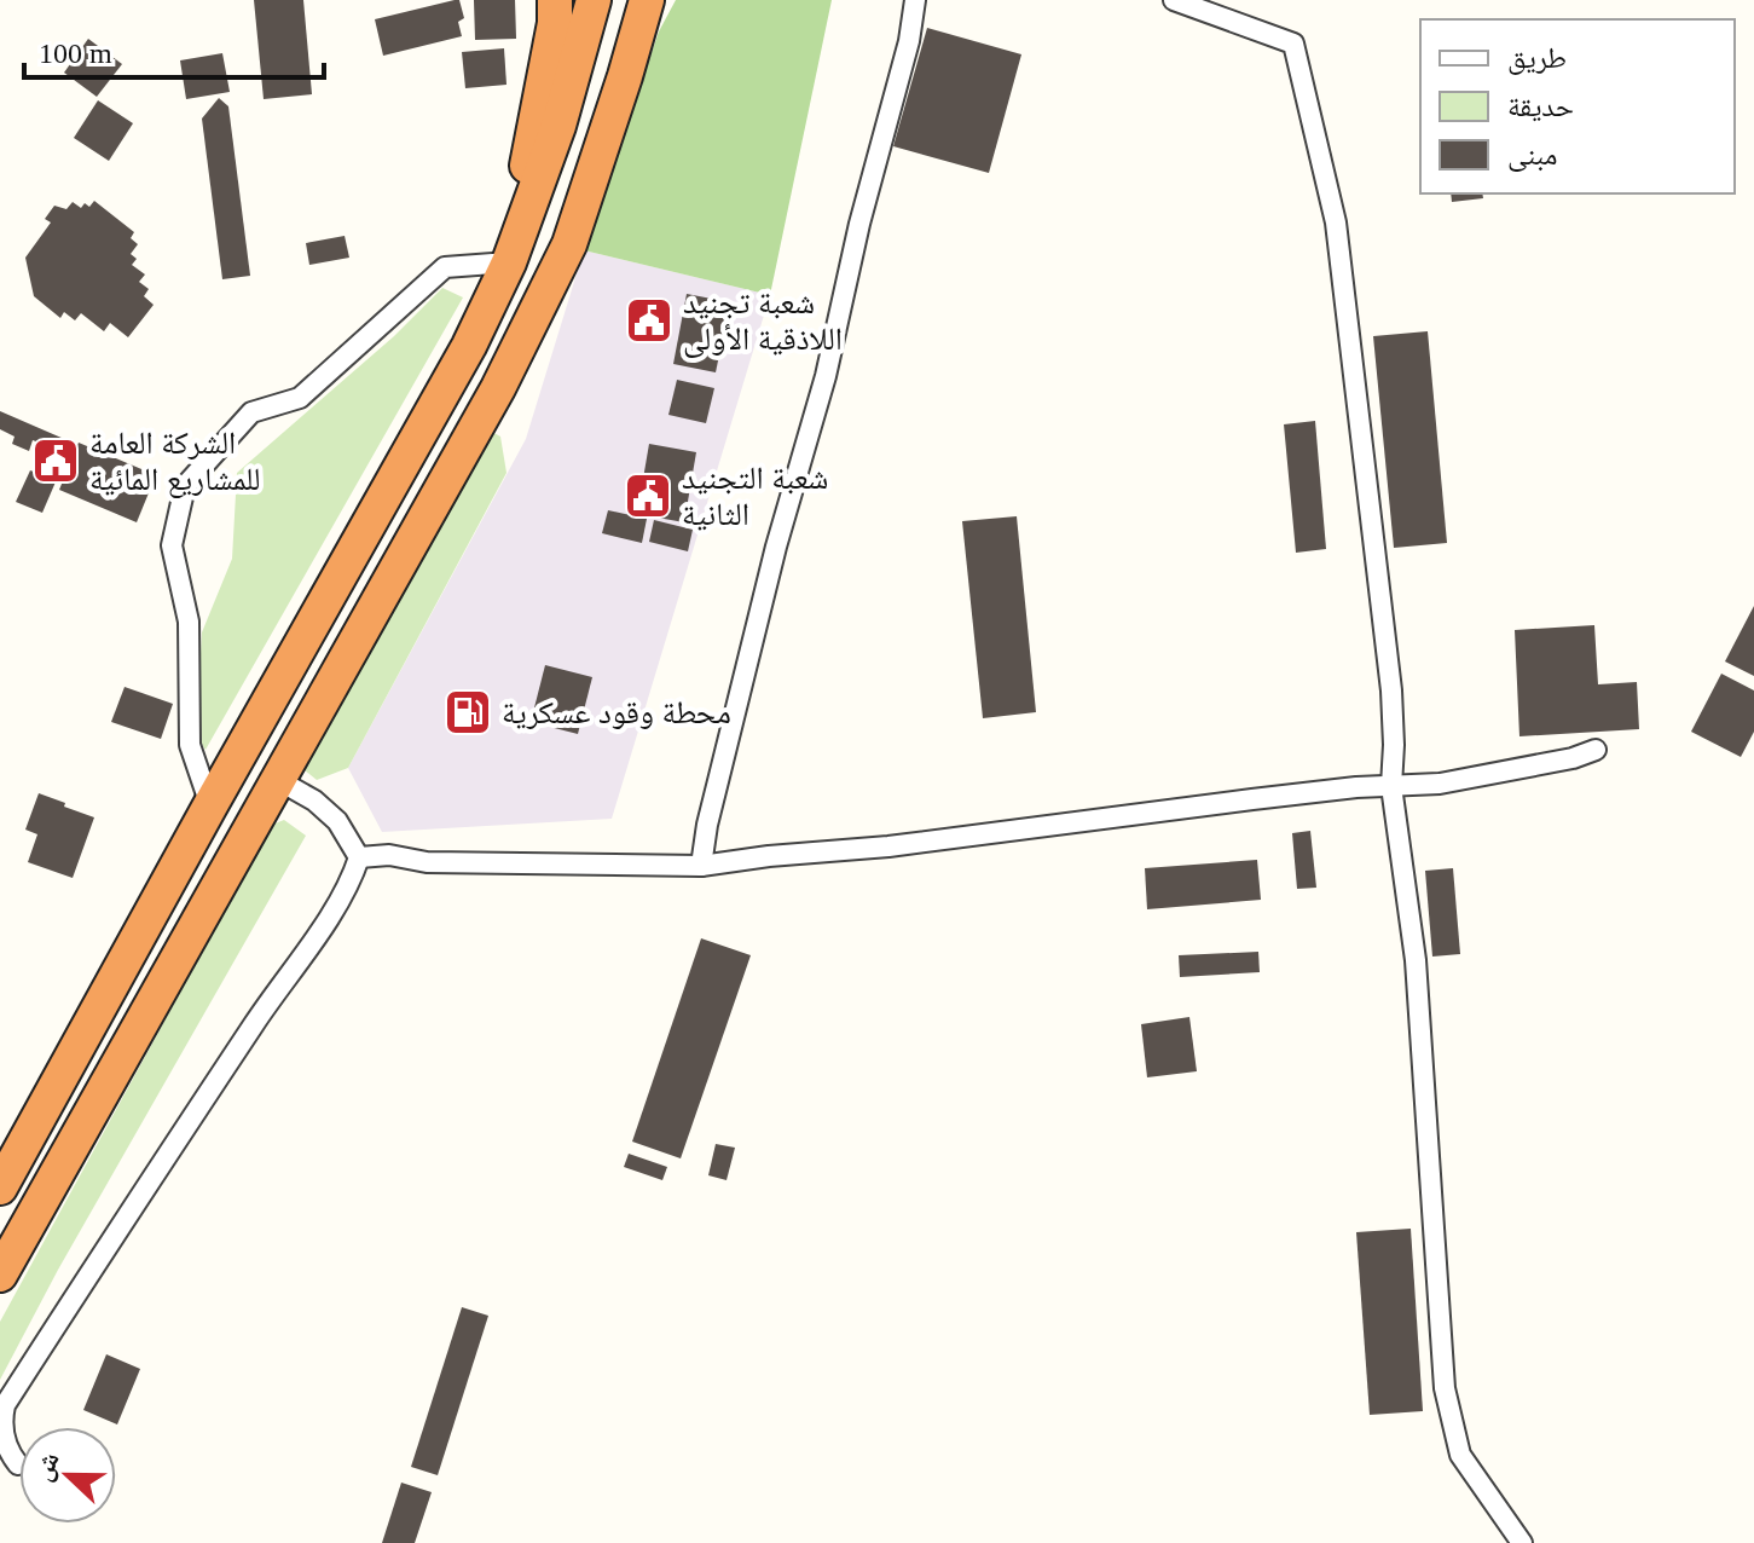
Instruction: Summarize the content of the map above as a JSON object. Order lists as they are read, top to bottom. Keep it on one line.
{"places":{"public building":["شعبة تجنيد اللاذقية الأولى","الشركة العامة للمشاريع المائية","شعبة التجنيد الثانية"],"fuel station":["محطة وقود عسكرية"]},"legend":["طريق","حديقة","مبنى"],"scale_bar":"100 m","north":"left"}
